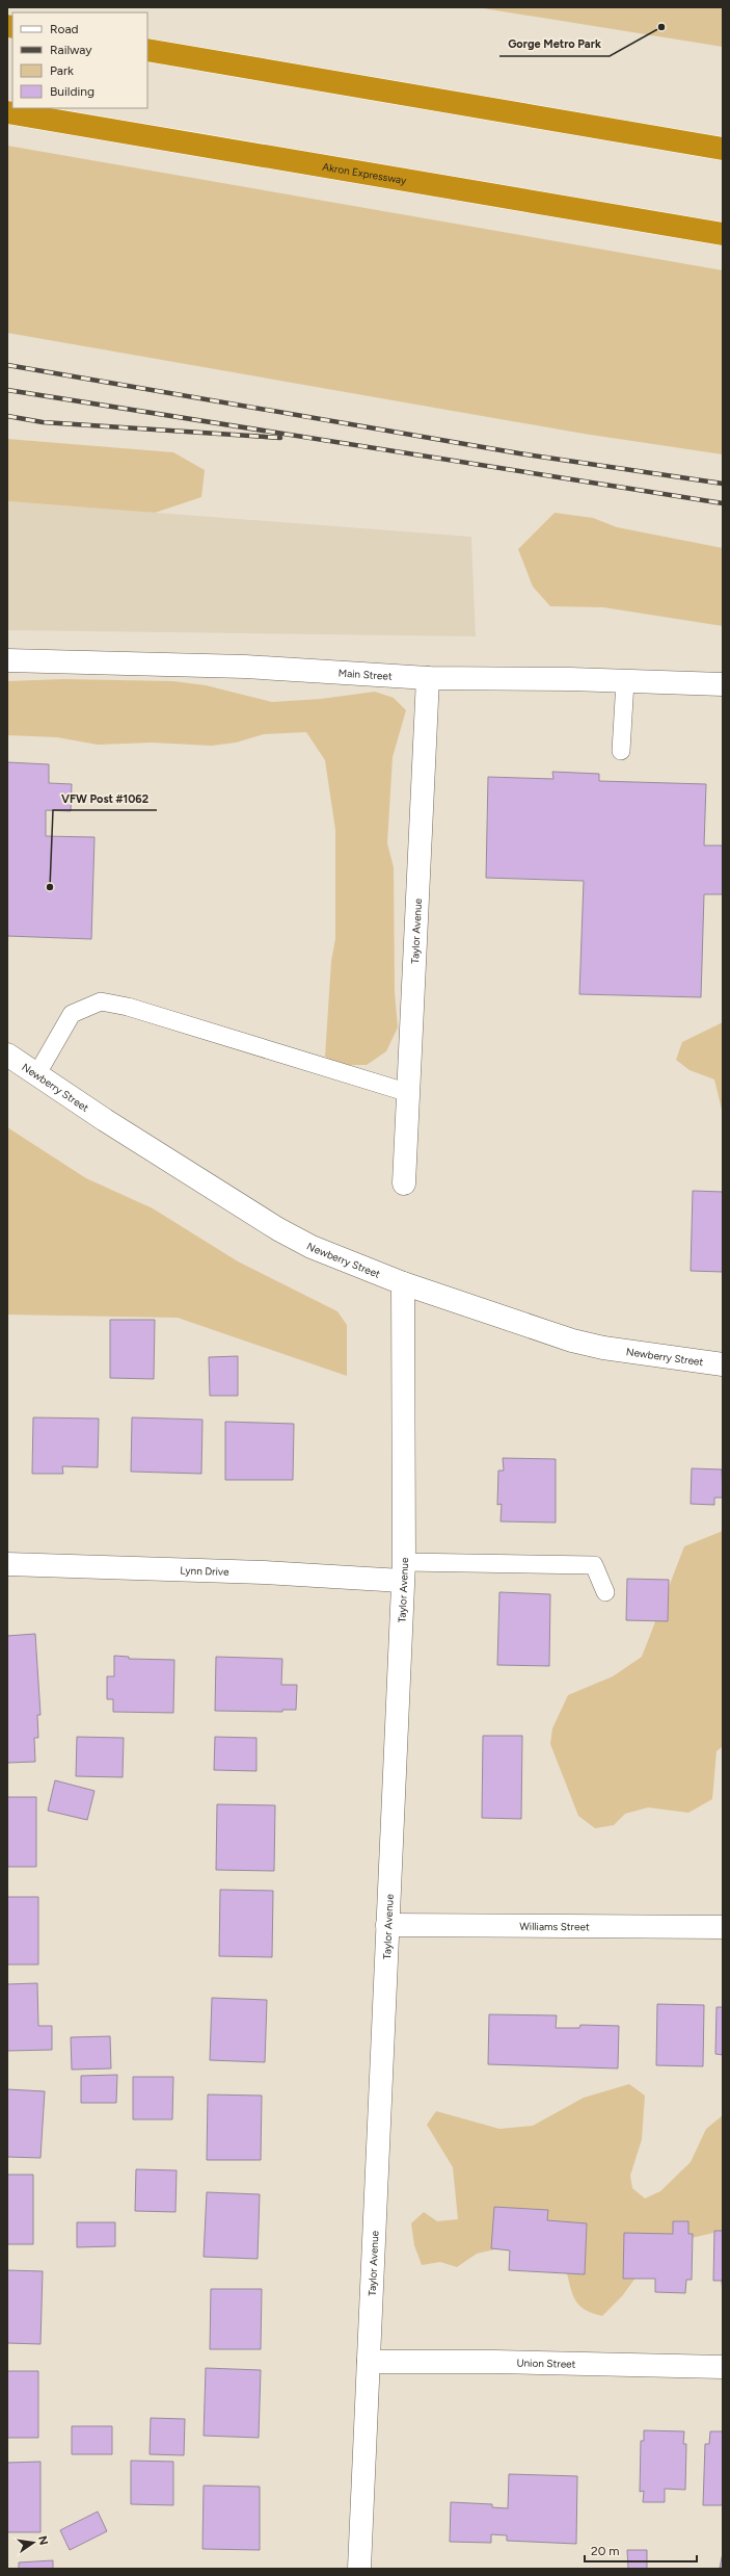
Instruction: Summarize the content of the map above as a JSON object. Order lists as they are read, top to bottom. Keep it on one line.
{"streets":{"highway":["Akron Expressway"],"street":["Main Street","Taylor Avenue","Newberry Street","Lynn Drive","Williams Street","Union Street"]},"crossings":[["Main Street","Taylor Avenue"],["Taylor Avenue","Newberry Street"],["Taylor Avenue","Lynn Drive"],["Taylor Avenue","Williams Street"],["Taylor Avenue","Union Street"]],"places":["Gorge Metro Park","VFW Post #1062"],"legend":["Road","Railway","Park","Building"],"scale_bar":"20 m","north":"right"}
